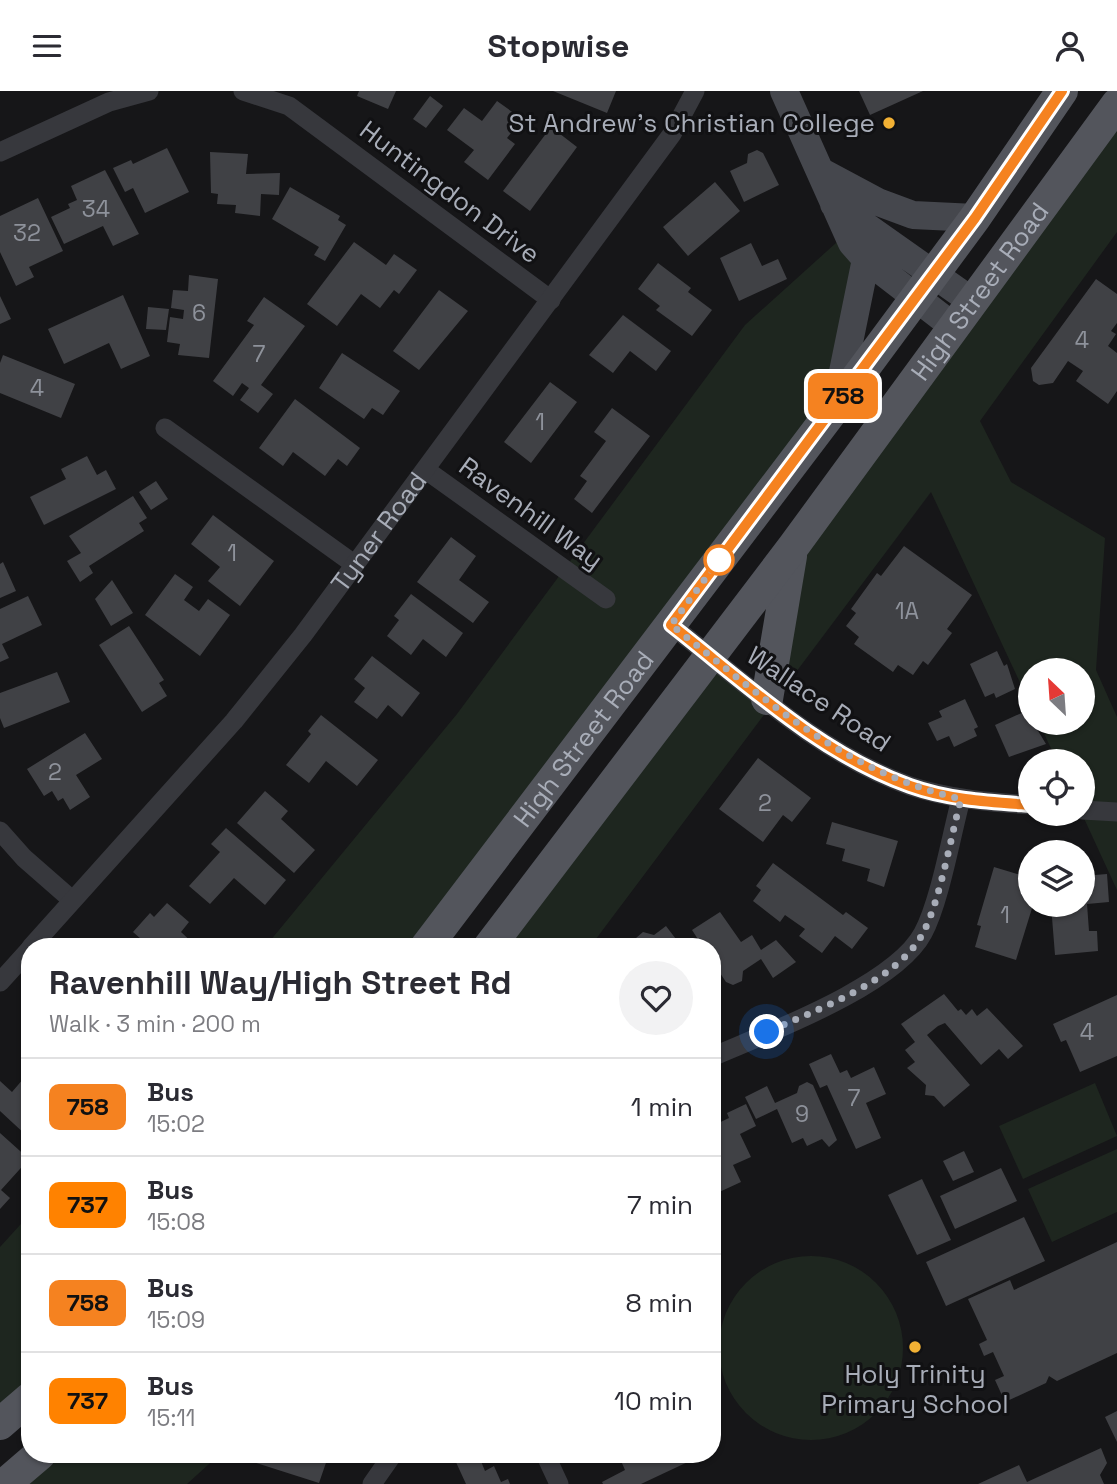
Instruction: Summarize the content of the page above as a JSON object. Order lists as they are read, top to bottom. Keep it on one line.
{"streets":{"main road":["High Street Road"],"street":["Huntingdon Drive","Ravenhill Way","Tyner Road","Wallace Road"]},"crossings":[["Huntingdon Drive","Tyner Road"],["High Street Road","Wallace Road"],["Ravenhill Way","Tyner Road"]],"places":["St Andrew's Christian College","Holy Trinity Primary School"],"lines":["bus line 758"],"house_numbers":["34","32","6","4","7","4","1","1","1A","2","2","1","4","7","9"],"north":"top left","page":{"header":"Stopwise","on_map":"758","heading":["Ravenhill Way/High Street Rd","Walk · 3 min · 200 m"],"list":[{"mark":"758","name":"Bus","note":"15:02","value":"1 min"},{"mark":"737","name":"Bus","note":"15:08","value":"7 min"},{"mark":"758","name":"Bus","note":"15:09","value":"8 min"},{"mark":"737","name":"Bus","note":"15:11","value":"10 min"}]}}
